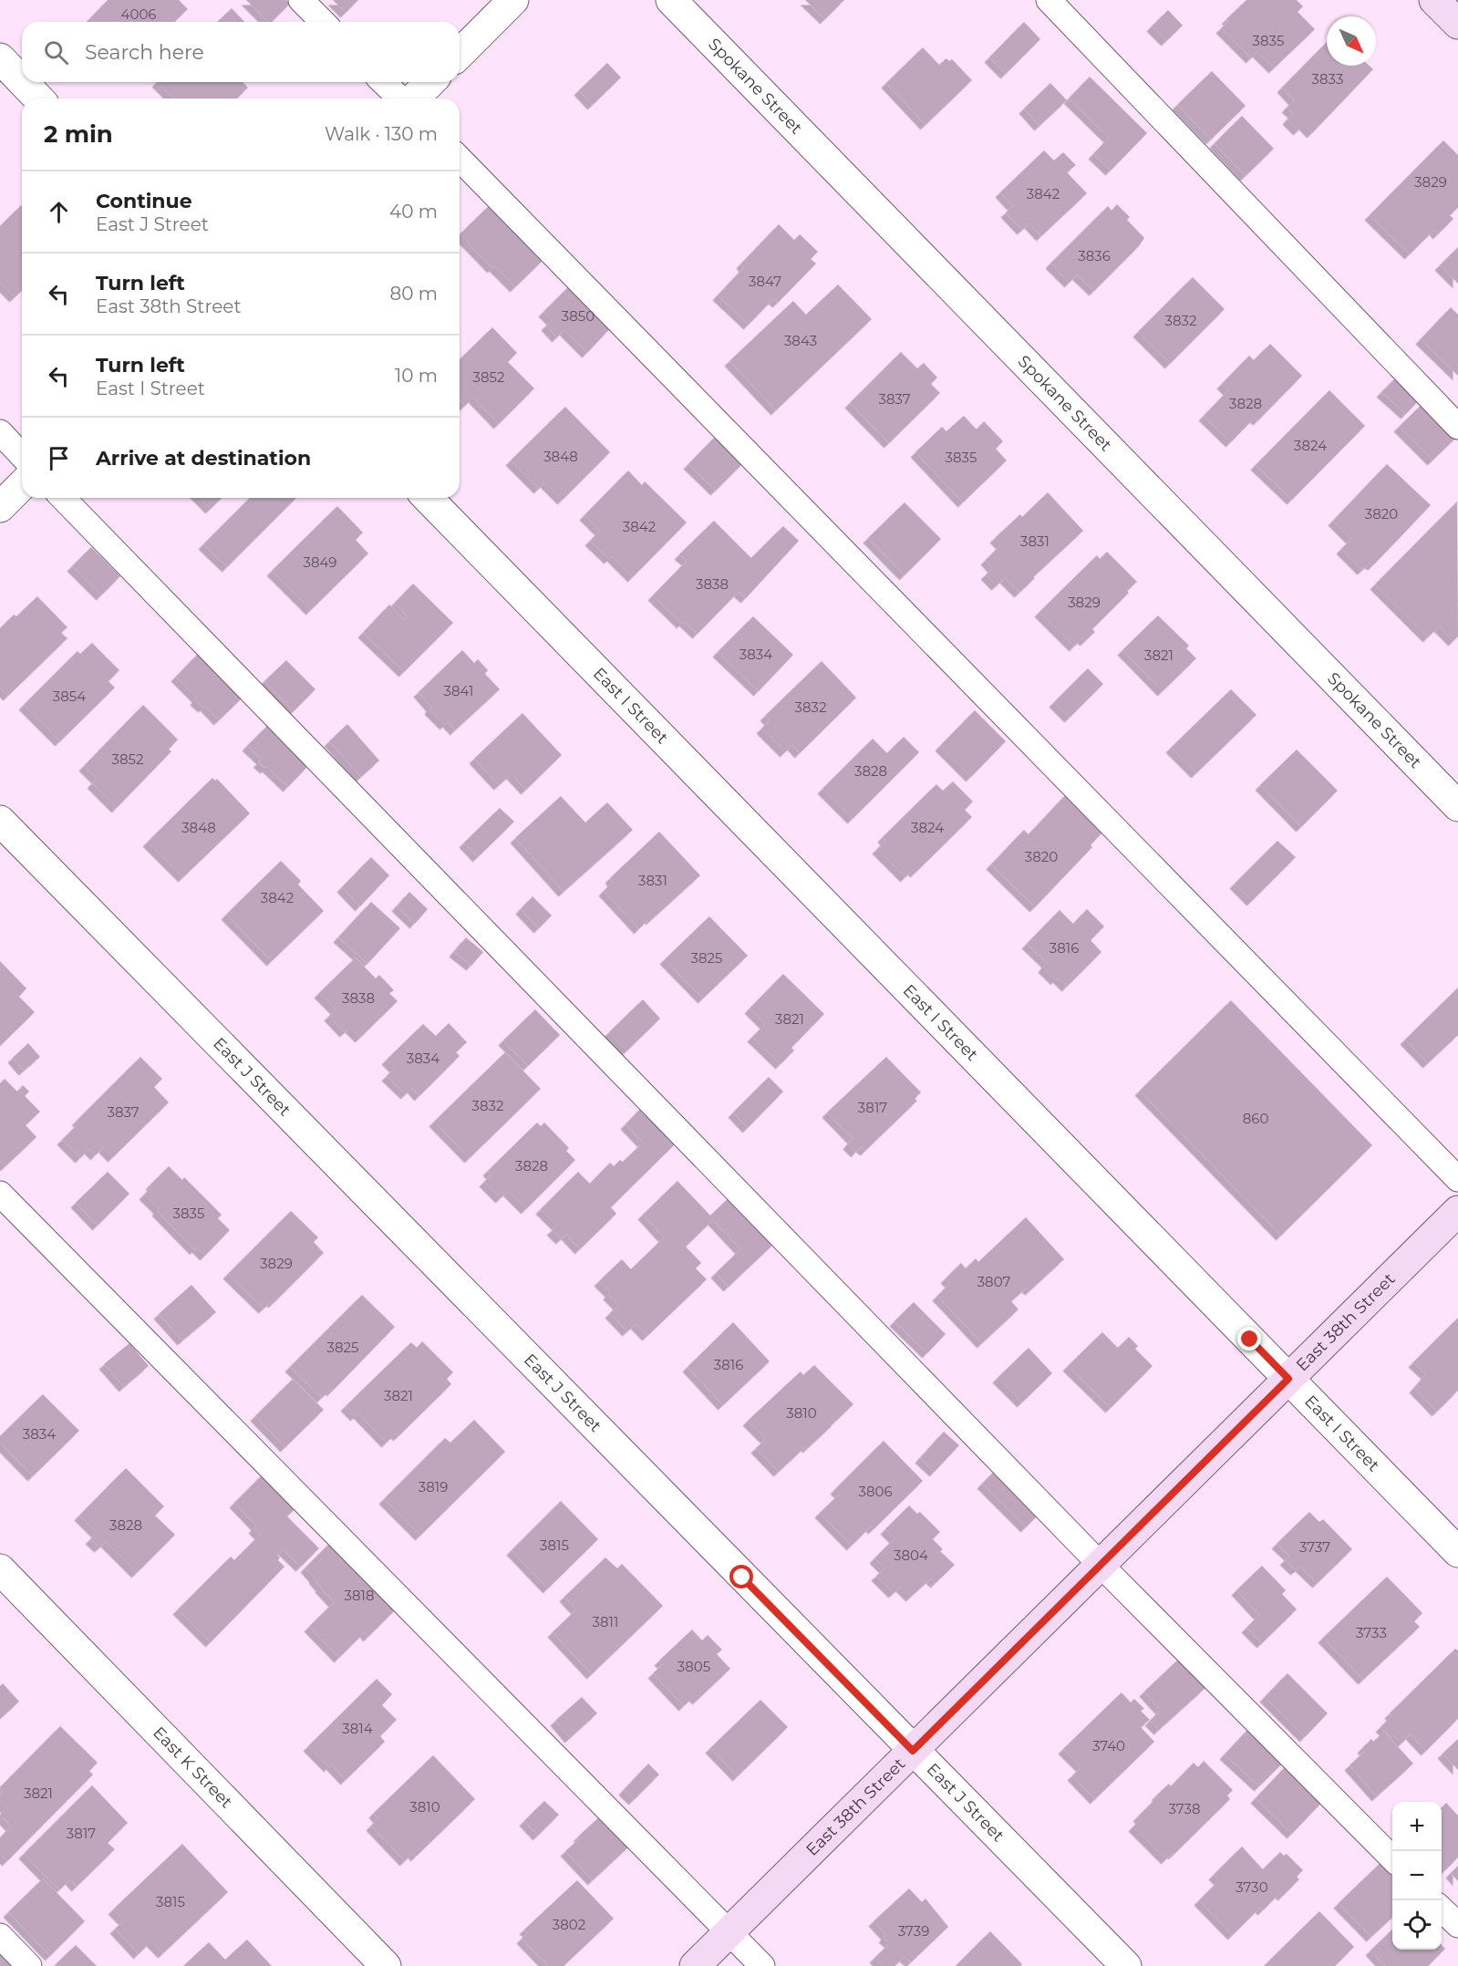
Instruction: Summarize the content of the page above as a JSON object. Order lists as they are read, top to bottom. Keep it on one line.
{"streets":{"main road":["East 38th Street"],"street":["Spokane Street","East I Street","East J Street","East K Street"]},"crossings":[["East I Street","East 38th Street"],["East J Street","East 38th Street"]],"house_numbers":["4006","3835","3833","3829","3842","3836","3847","3850","3832","3843","3852","3837","3828","3824","3848","3835","3820","3842","3831","3849","3838","3829","3834","3821","3841","3854","3832","3852","3828","3848","3824","3820","3831","3842","3816","3825","3838","3821","3834","3832","3817","3837","860","3828","3835","3829","3807","3825","3816","3821","3810","3834","3819","3806","3828","3815","3737","3804","3818","3811","3733","3805","3814","3740","3821","3810","3738","3817","3730","3815","3802","3739"],"north":"bottom right","page":{"search":"Search here","heading":["2 min","Walk · 130 m"],"list":[["Continue","East J Street","40 m"],["Turn left","East 38th Street","80 m"],["Turn left","East I Street","10 m"],"Arrive at destination"],"map_buttons":["+","−"]}}
